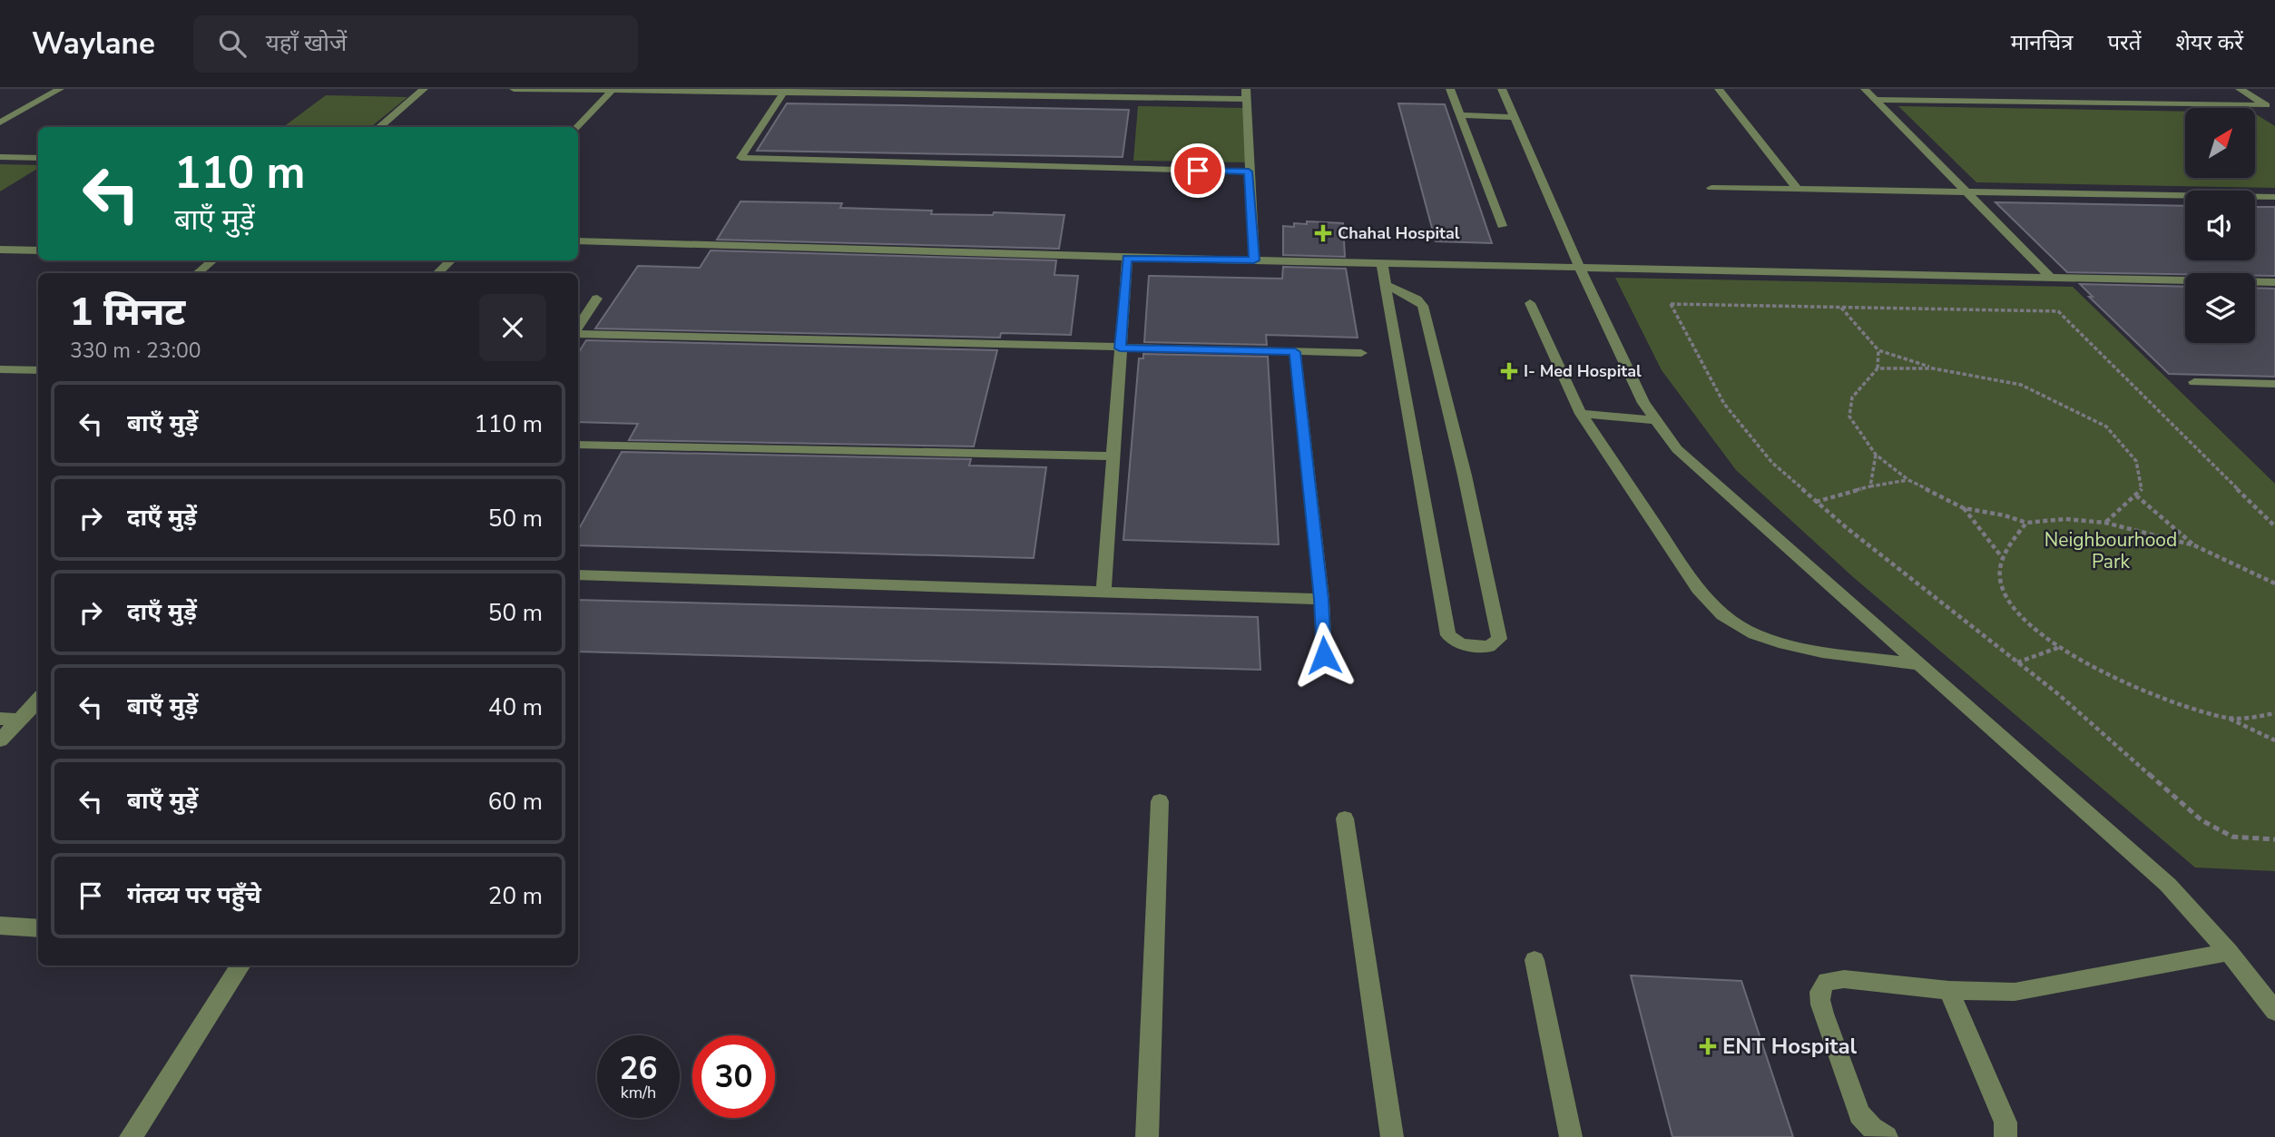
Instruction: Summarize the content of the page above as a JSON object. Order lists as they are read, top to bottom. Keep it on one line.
{"parks":["Neighbourhood Park"],"places":{"health":["Chahal Hospital","I- Med Hospital","ENT Hospital"]},"north":"top right","page":{"header":"Waylane","search":"यहाँ खोजें","nav":["मानचित्र","परतें","शेयर करें"],"turn":["110 m","बाएँ मुड़ें"],"heading":["1 मिनट","330 m · 23:00"],"list":[{"name":"बाएँ मुड़ें","value":"110 m"},{"name":"दाएँ मुड़ें","value":"50 m"},{"name":"दाएँ मुड़ें","value":"50 m"},{"name":"बाएँ मुड़ें","value":"40 m"},{"name":"बाएँ मुड़ें","value":"60 m"},{"name":"गंतव्य पर पहुँचे","value":"20 m"}],"speed":"26 km/h","limit":"30"}}
